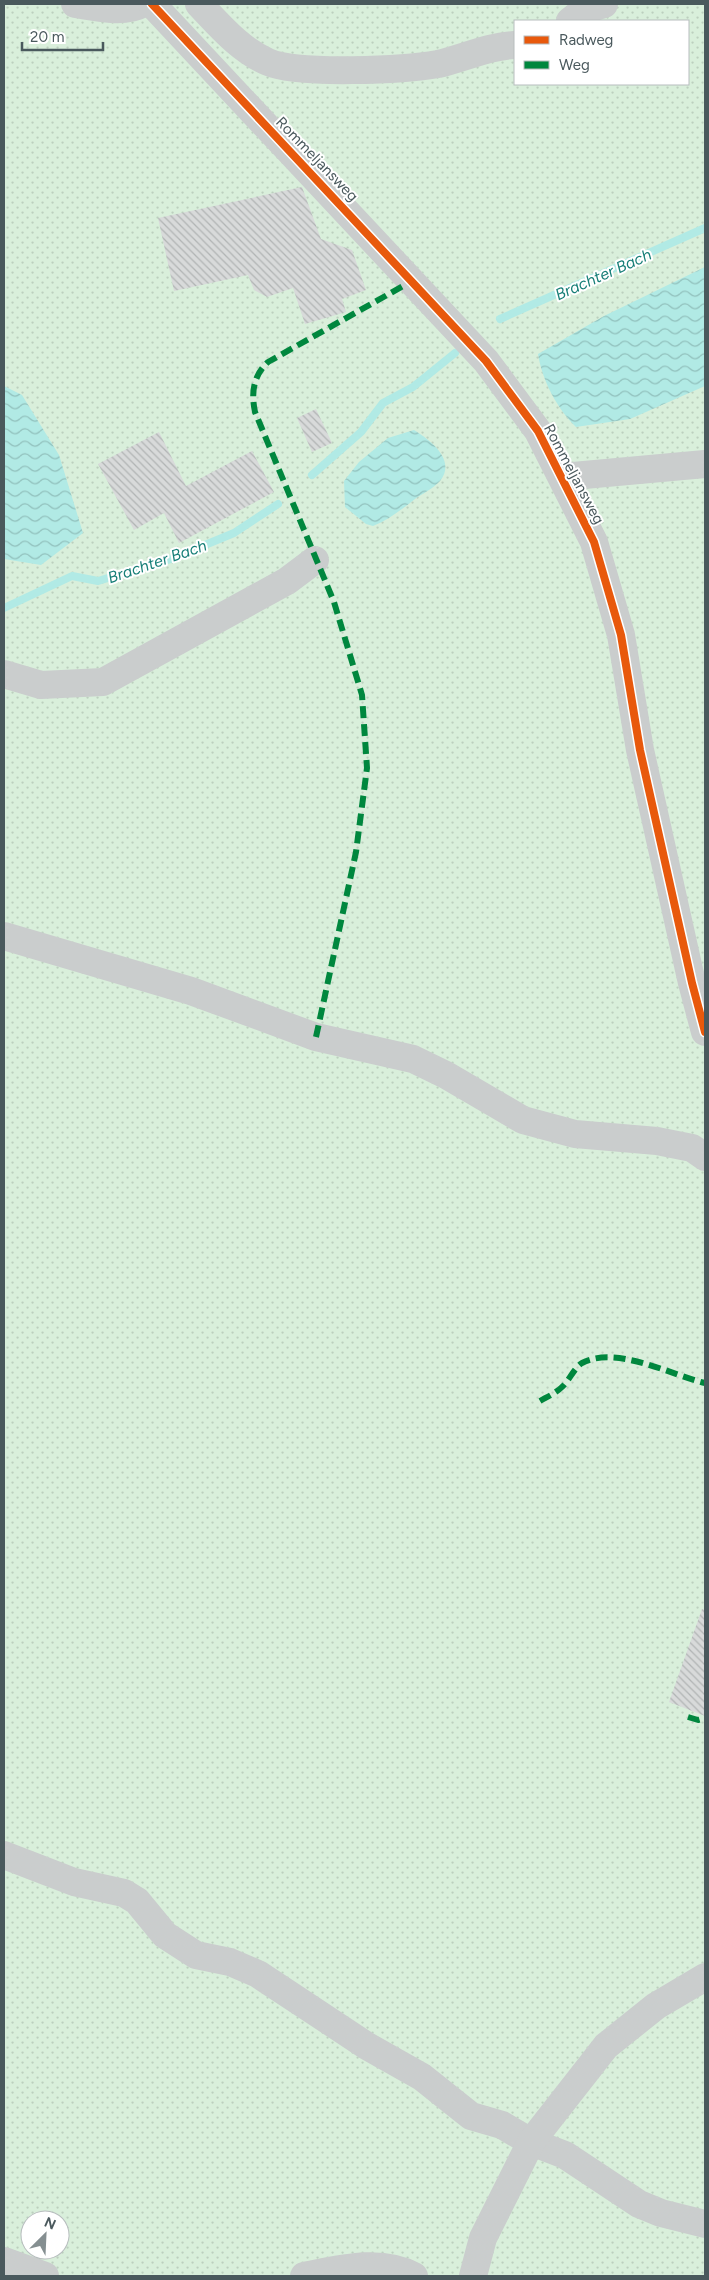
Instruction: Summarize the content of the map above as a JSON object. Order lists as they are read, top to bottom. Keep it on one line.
{"streets":{"street":["Rommeljansweg"]},"water":["Brachter Bach"],"legend":["Radweg","Weg"],"scale_bar":"20 m","north":"top right"}
